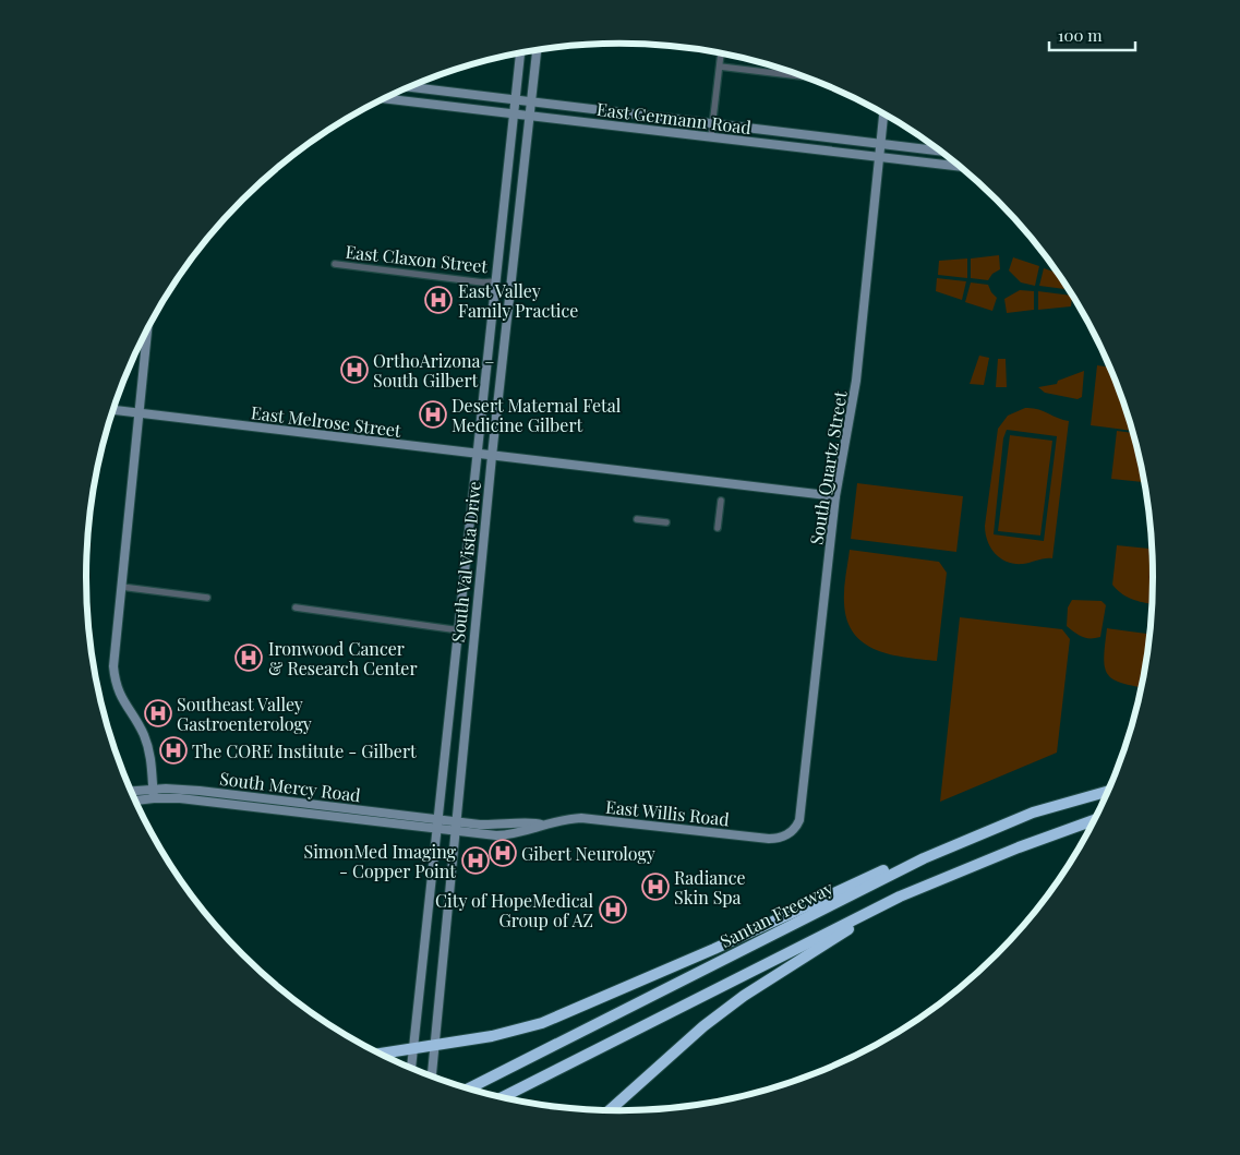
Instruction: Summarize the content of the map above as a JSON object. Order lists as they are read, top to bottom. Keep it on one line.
{"streets":{"highway":["Santan Freeway"],"main road":["East Germann Road","East Melrose Street","South Quartz Street","South Val Vista Drive","South Mercy Road","East Willis Road"],"street":["East Claxon Street"]},"crossings":[["East Germann Road","South Quartz Street"],["East Germann Road","South Val Vista Drive"],["East Claxon Street","South Val Vista Drive"],["East Melrose Street","South Quartz Street"],["East Melrose Street","South Val Vista Drive"],["South Quartz Street","East Willis Road"],["South Val Vista Drive","South Mercy Road"],["South Val Vista Drive","East Willis Road"],["South Mercy Road","East Willis Road"]],"places":{"hospital":["East Valley Family Practice","OrthoArizona – South Gilbert","Desert Maternal Fetal Medicine Gilbert","Ironwood Cancer & Research Center","Southeast Valley Gastroenterology","The CORE Institute - Gilbert","Gibert Neurology","SimonMed Imaging - Copper Point","Radiance Skin Spa","City of HopeMedical Group of AZ"]},"scale_bar":"100 m"}
